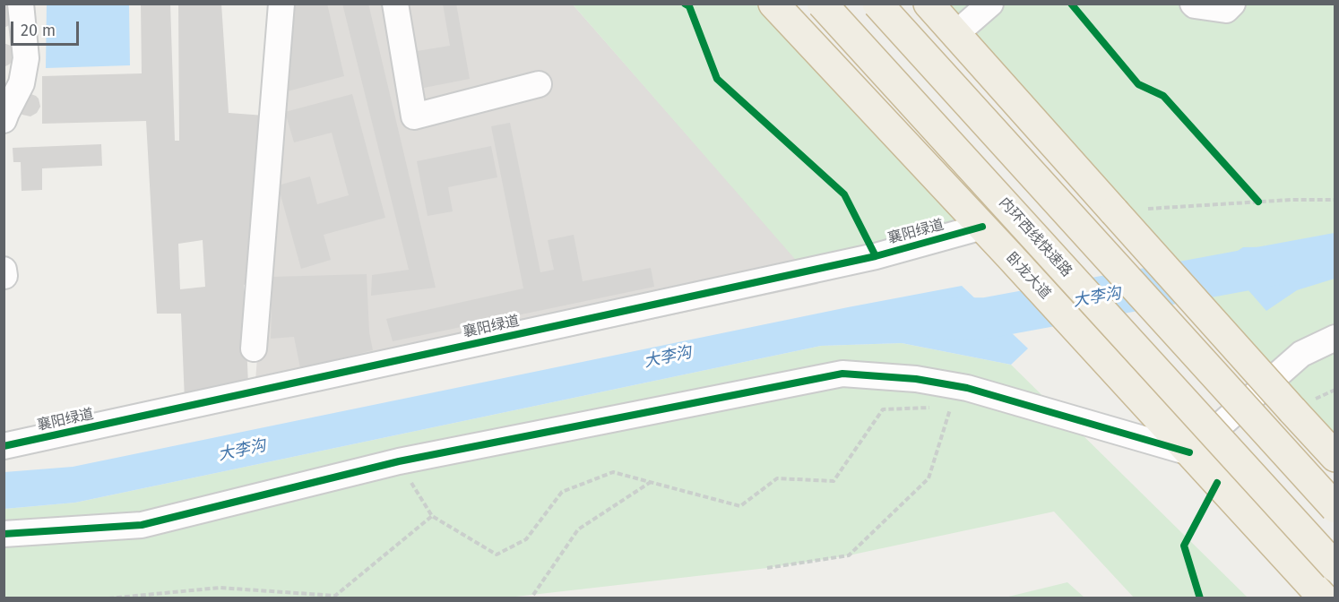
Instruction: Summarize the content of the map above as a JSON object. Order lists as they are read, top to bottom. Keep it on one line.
{"streets":{"highway":["内环西线快速路","卧龙大道"],"street":["襄阳绿道"]},"crossings":[["襄阳绿道","卧龙大道"]],"water":["大李沟"],"scale_bar":"20 m"}
